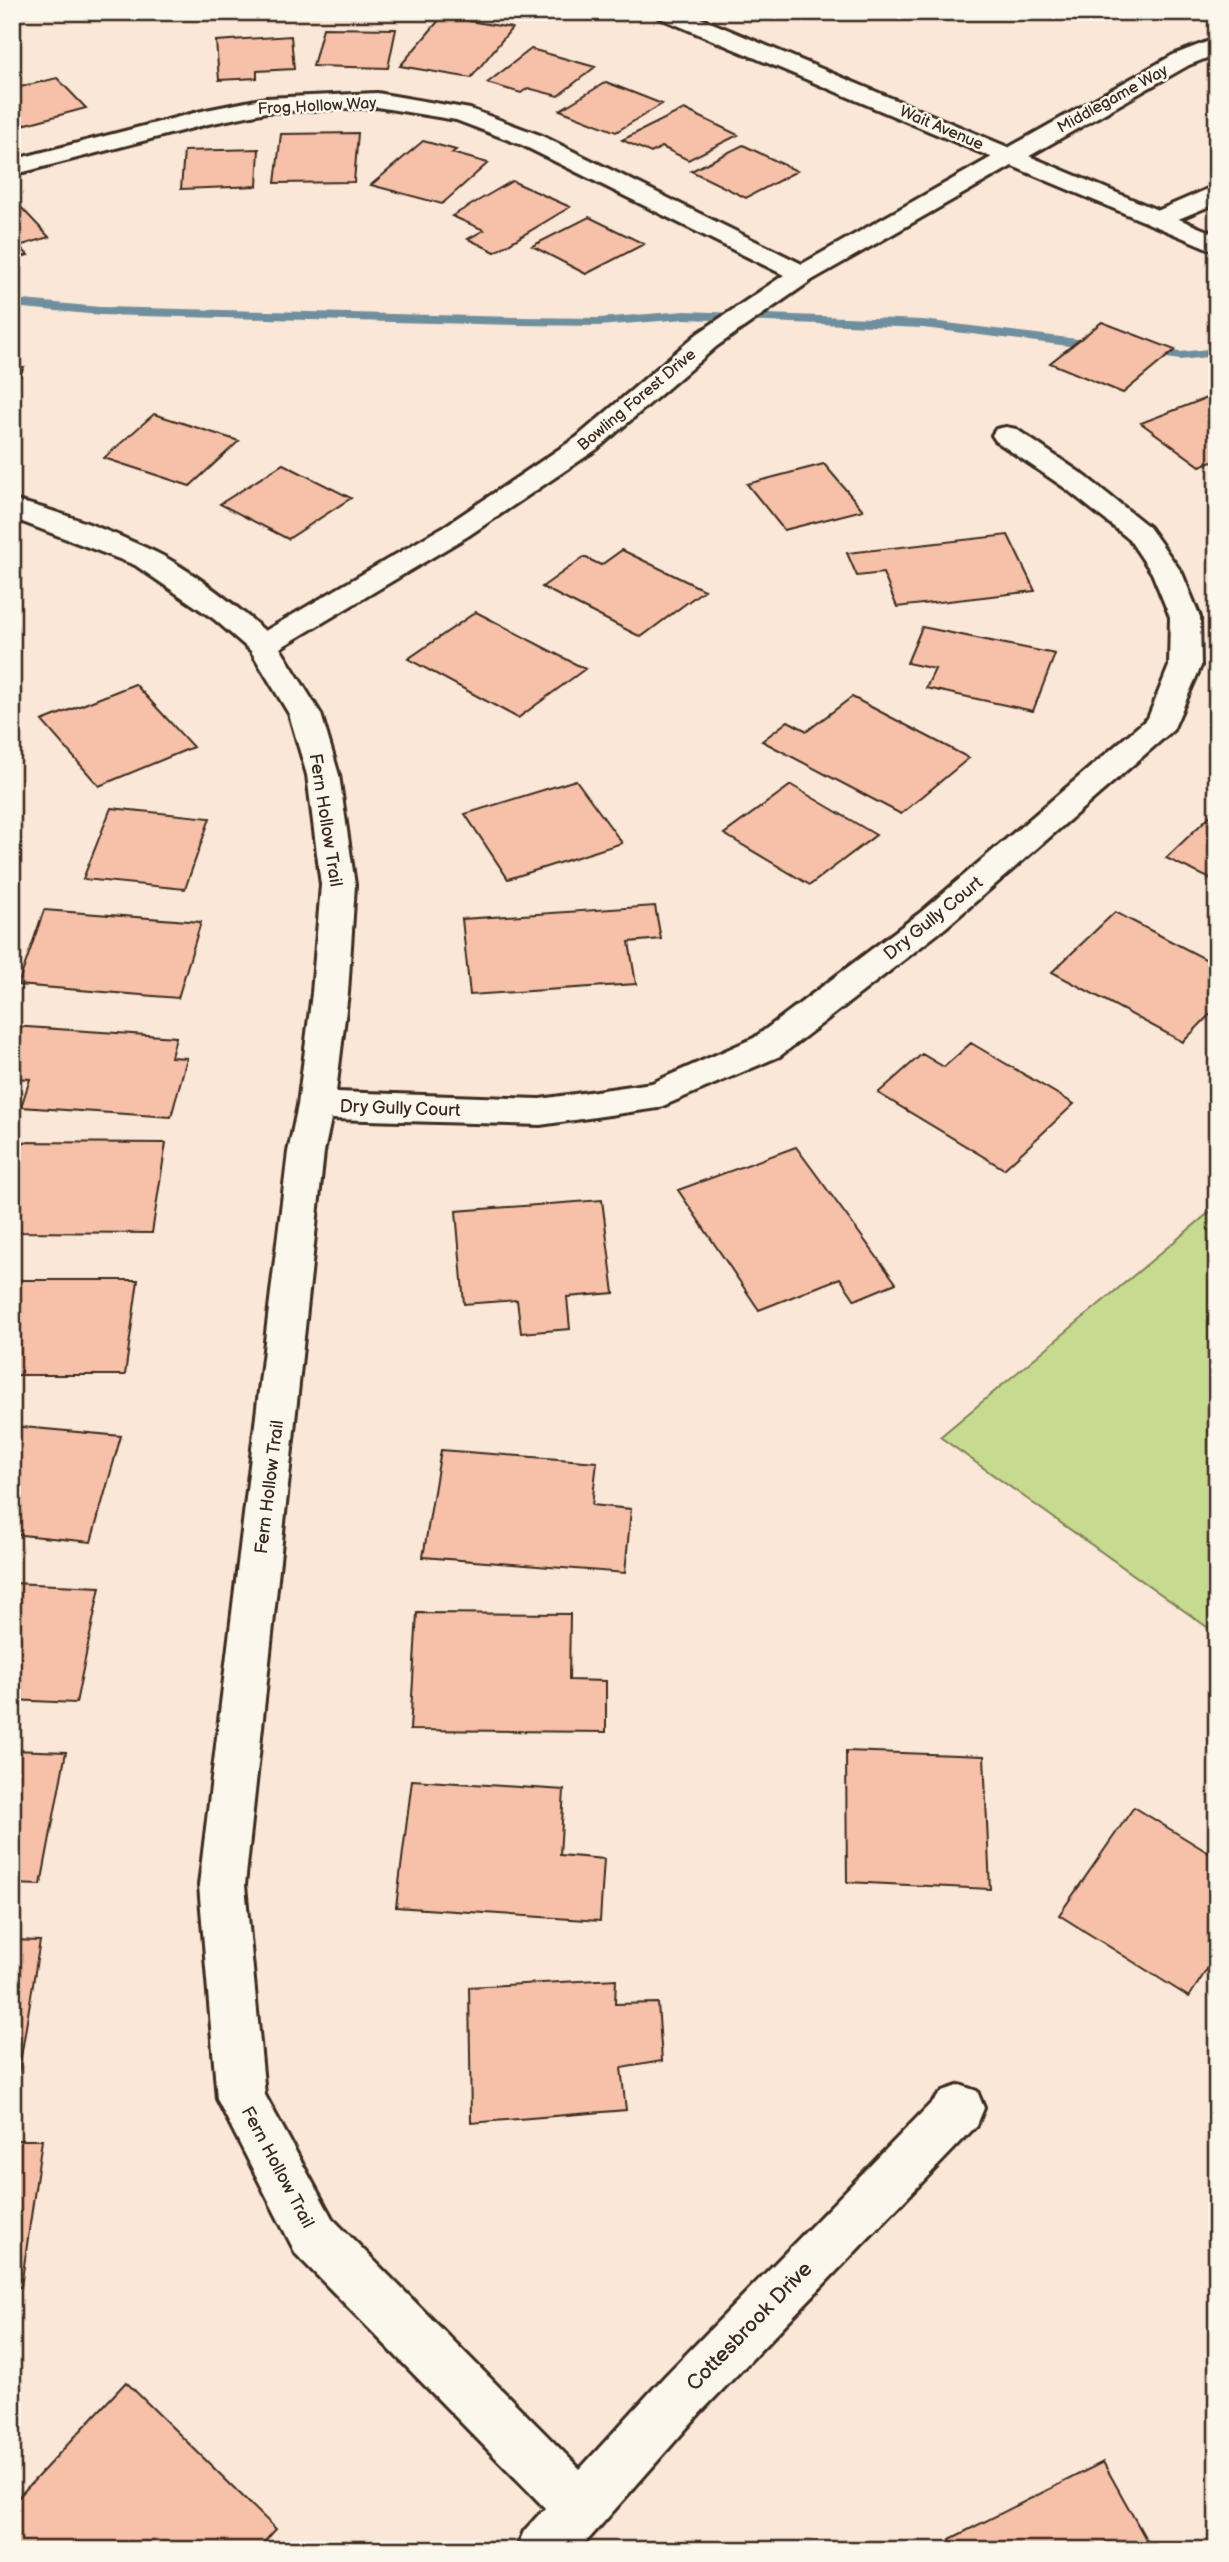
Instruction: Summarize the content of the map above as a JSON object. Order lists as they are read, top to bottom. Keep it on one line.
{"streets":{"main road":["Middlegame Way","Frog Hollow Way","Wait Avenue","Bowling Forest Drive","Fern Hollow Trail","Dry Gully Court","Cottesbrook Drive"]},"crossings":[["Middlegame Way","Wait Avenue"],["Middlegame Way","Bowling Forest Drive"],["Frog Hollow Way","Bowling Forest Drive"],["Wait Avenue","Bowling Forest Drive"],["Bowling Forest Drive","Fern Hollow Trail"],["Fern Hollow Trail","Dry Gully Court"],["Fern Hollow Trail","Cottesbrook Drive"]]}
